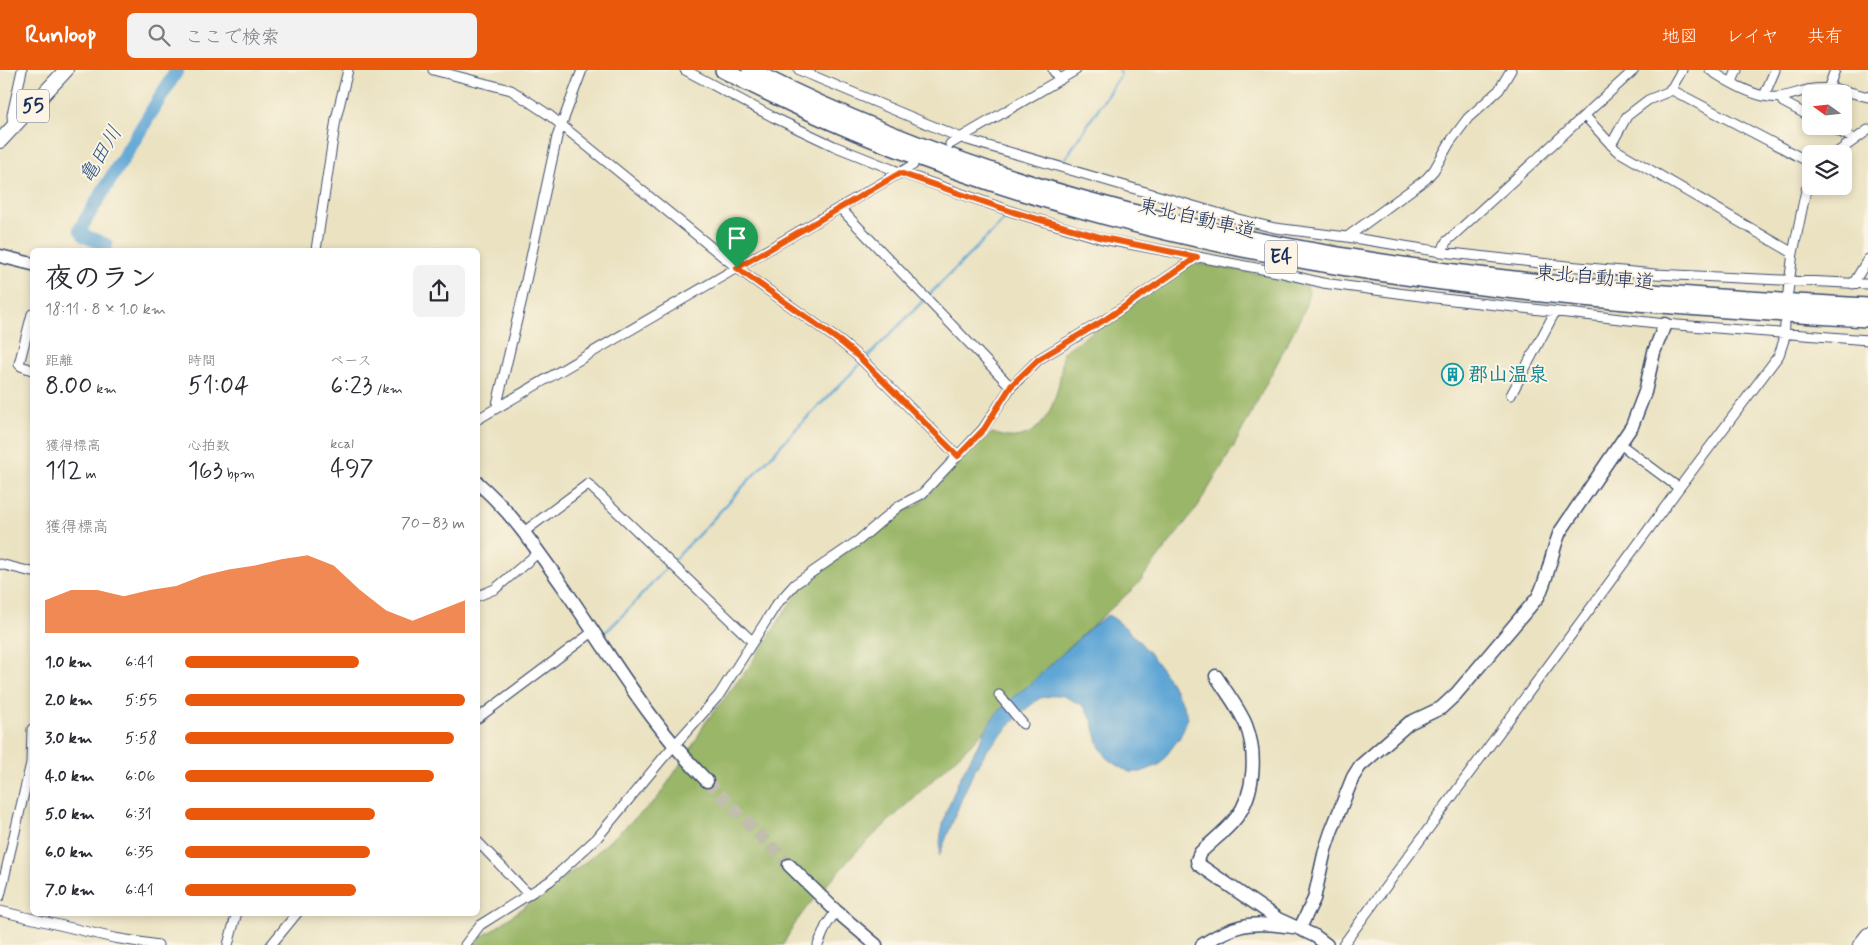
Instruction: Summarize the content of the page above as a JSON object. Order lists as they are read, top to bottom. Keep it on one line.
{"streets":{"highway":["東北自動車道","E4"],"main road":["55"]},"water":["亀田川"],"places":{"building":["郡山温泉"]},"north":"left","page":{"header":"Runloop","search":"ここで検索","nav":["地図","レイヤ","共有"],"heading":["夜のラン","18:11 · 8 × 1.0 km"],"stats":[["距離","8.00 km"],["時間","51:04"],["ペース","6:23 /km"],["獲得標高","112 m"],["心拍数","163 bpm"],["kcal","497"]],"chart":["獲得標高","70–83 m"],"list":[{"name":"1.0 km","note":"6:41"},{"name":"2.0 km","note":"5:55"},{"name":"3.0 km","note":"5:58"},{"name":"4.0 km","note":"6:06"},{"name":"5.0 km","note":"6:31"},{"name":"6.0 km","note":"6:35"},{"name":"7.0 km","note":"6:41"}]}}
